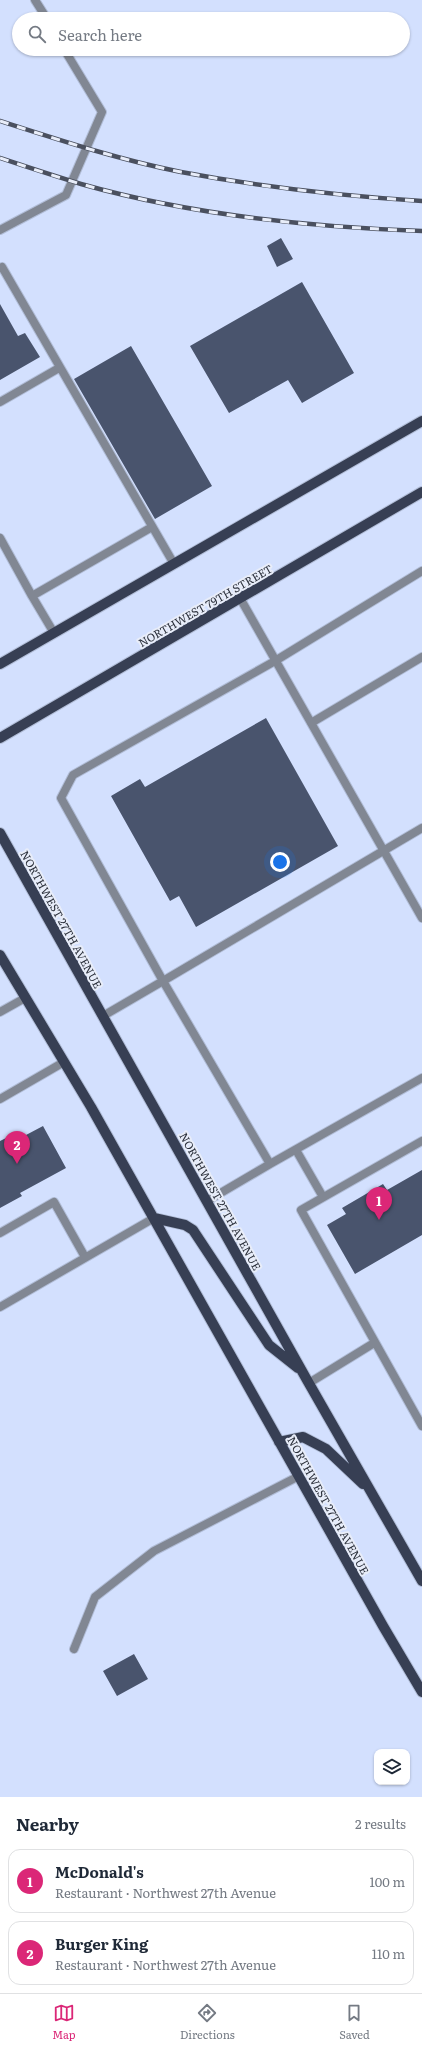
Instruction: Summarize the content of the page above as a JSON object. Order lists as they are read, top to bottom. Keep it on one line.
{"streets":{"main road":["NORTHWEST 79TH STREET","NORTHWEST 27TH AVENUE"]},"page":{"search":"Search here","pins":["2","1"],"heading":["Nearby","2 results"],"list":[{"mark":"1","name":"McDonald's","note":"Restaurant · Northwest 27th Avenue","value":"100 m"},{"mark":"2","name":"Burger King","note":"Restaurant · Northwest 27th Avenue","value":"110 m"}],"nav":["Map","Directions","Saved"]}}
